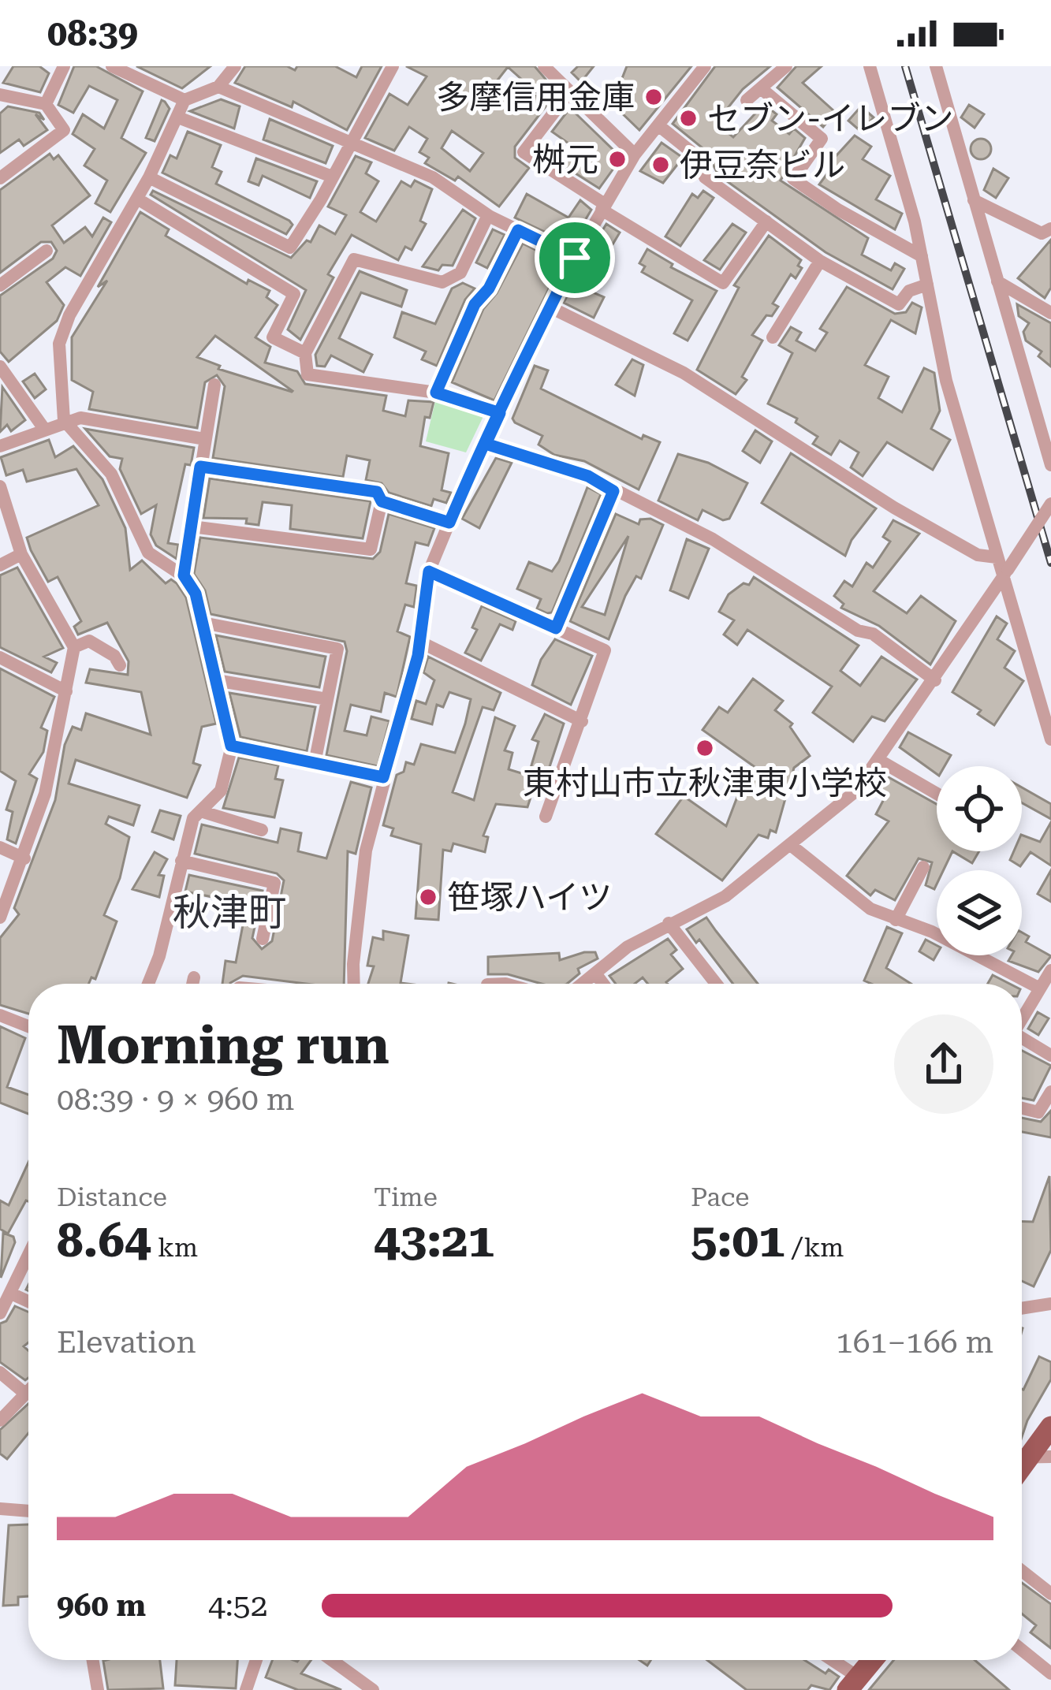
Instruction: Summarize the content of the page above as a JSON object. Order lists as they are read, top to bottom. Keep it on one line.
{"districts":["秋津町"],"places":["多摩信用金庫","セブン-イレブン","桝元","伊豆奈ビル","東村山市立秋津東小学校","笹塚ハイツ"],"page":{"status":"08:39","heading":["Morning run","08:39 · 9 × 960 m"],"stats":[["Distance","8.64 km"],["Time","43:21"],["Pace","5:01 /km"]],"chart":["Elevation","161–166 m"],"list":[{"name":"960 m","note":"4:52"}]}}
